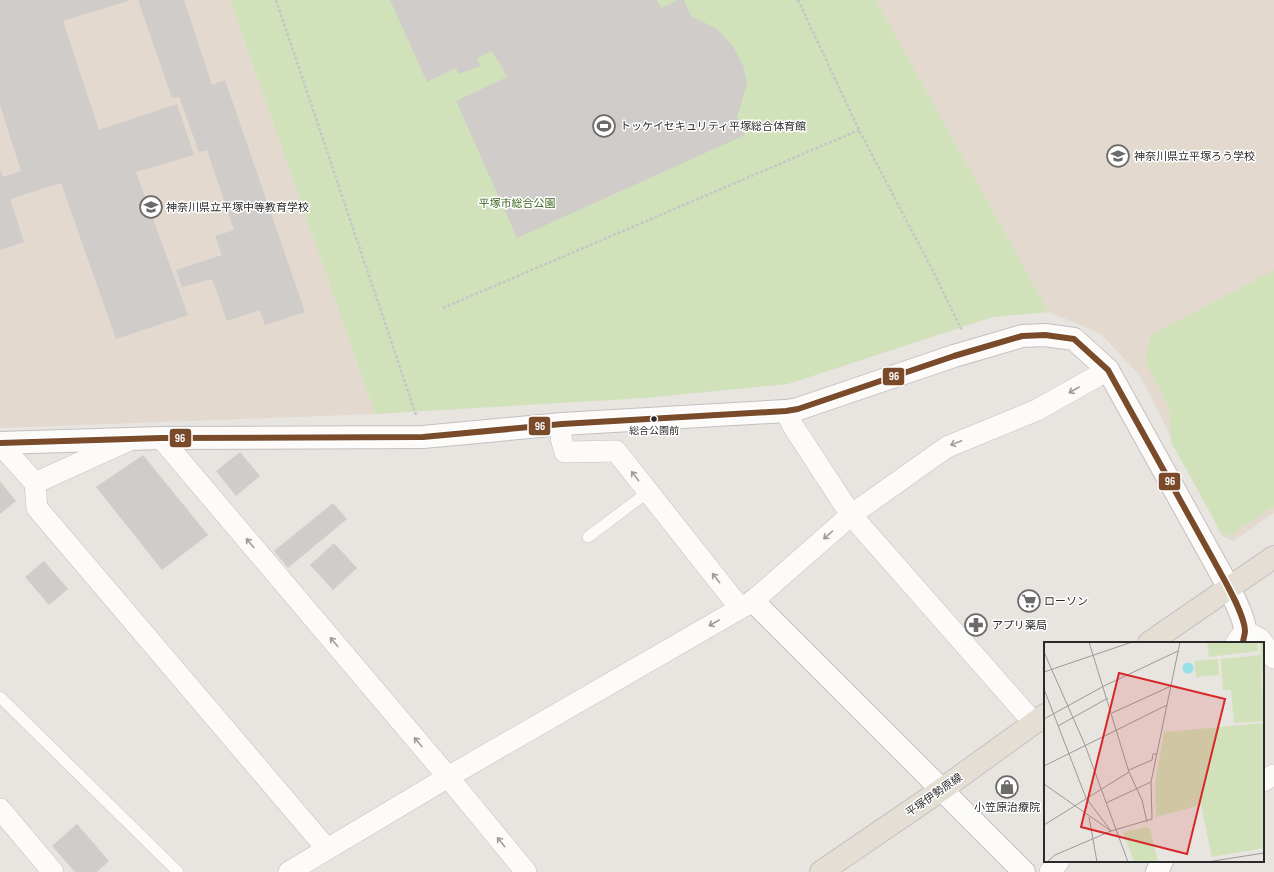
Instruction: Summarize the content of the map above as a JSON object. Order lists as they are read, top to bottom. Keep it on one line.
{"streets":{"main road":["平塚伊勢原線"]},"parks":["平塚市総合公園"],"places":{"sports":["トッケイセキュリティ平塚総合体育館"],"school or university":["神奈川県立平塚ろう学校","神奈川県立平塚中等教育学校"],"other":["総合公園前"],"supermarket":["ローソン"],"pharmacy":["アプリ薬局"],"shop":["小笠原治療院"]},"lines":["transit line 96"]}
